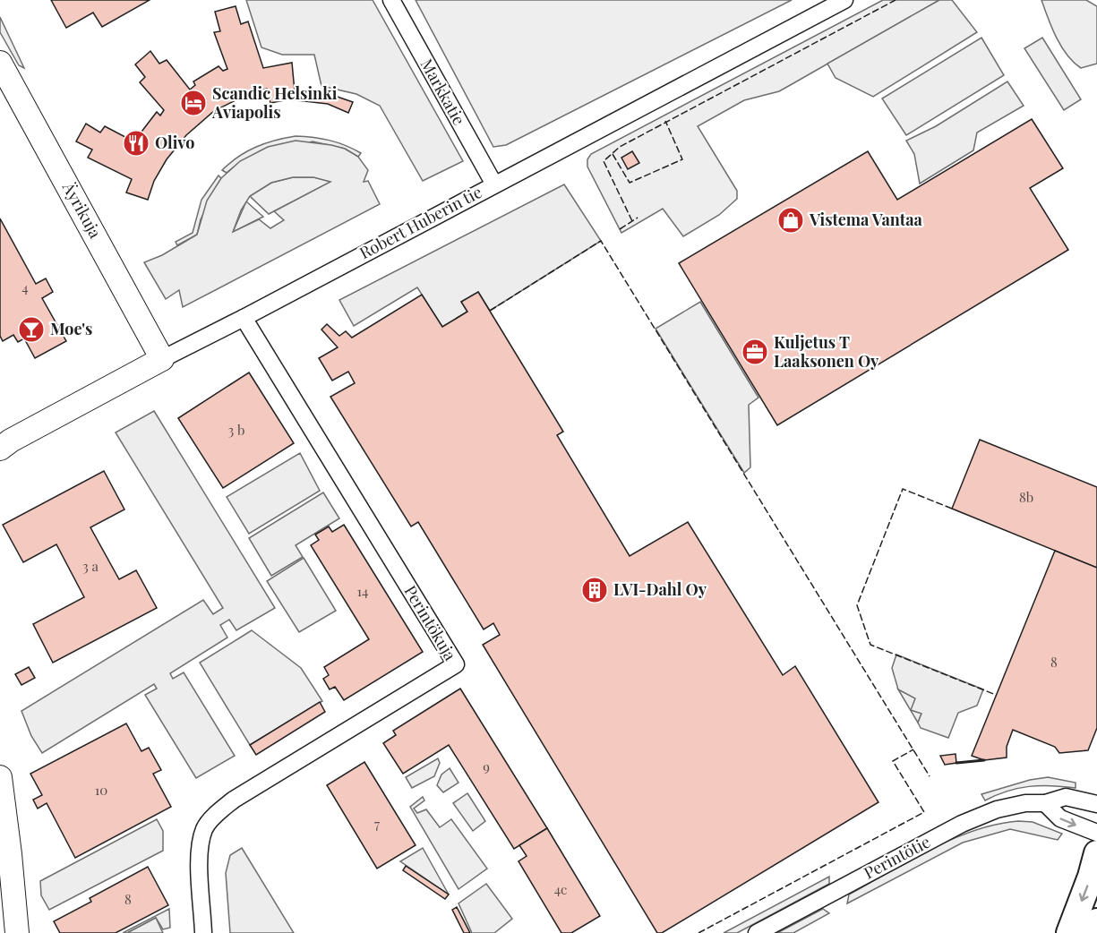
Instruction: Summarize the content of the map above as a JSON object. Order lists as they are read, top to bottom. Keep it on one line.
{"streets":{"street":["Markkatie","Äyrikuja","Robert Huberin tie","Perintökuja","Perintötie"]},"crossings":[["Markkatie","Robert Huberin tie"],["Äyrikuja","Robert Huberin tie"],["Robert Huberin tie","Perintökuja"]],"places":{"hotel":["Scandic Helsinki Aviapolis"],"restaurant":["Olivo"],"shop":["Vistema Vantaa"],"bar":["Moe's"],"office":["Kuljetus T Laaksonen Oy"],"building":["LVI-Dahl Oy"]},"house_numbers":["4","3 b","8b","3 a","14","8","9","10","7","4c","8"]}
